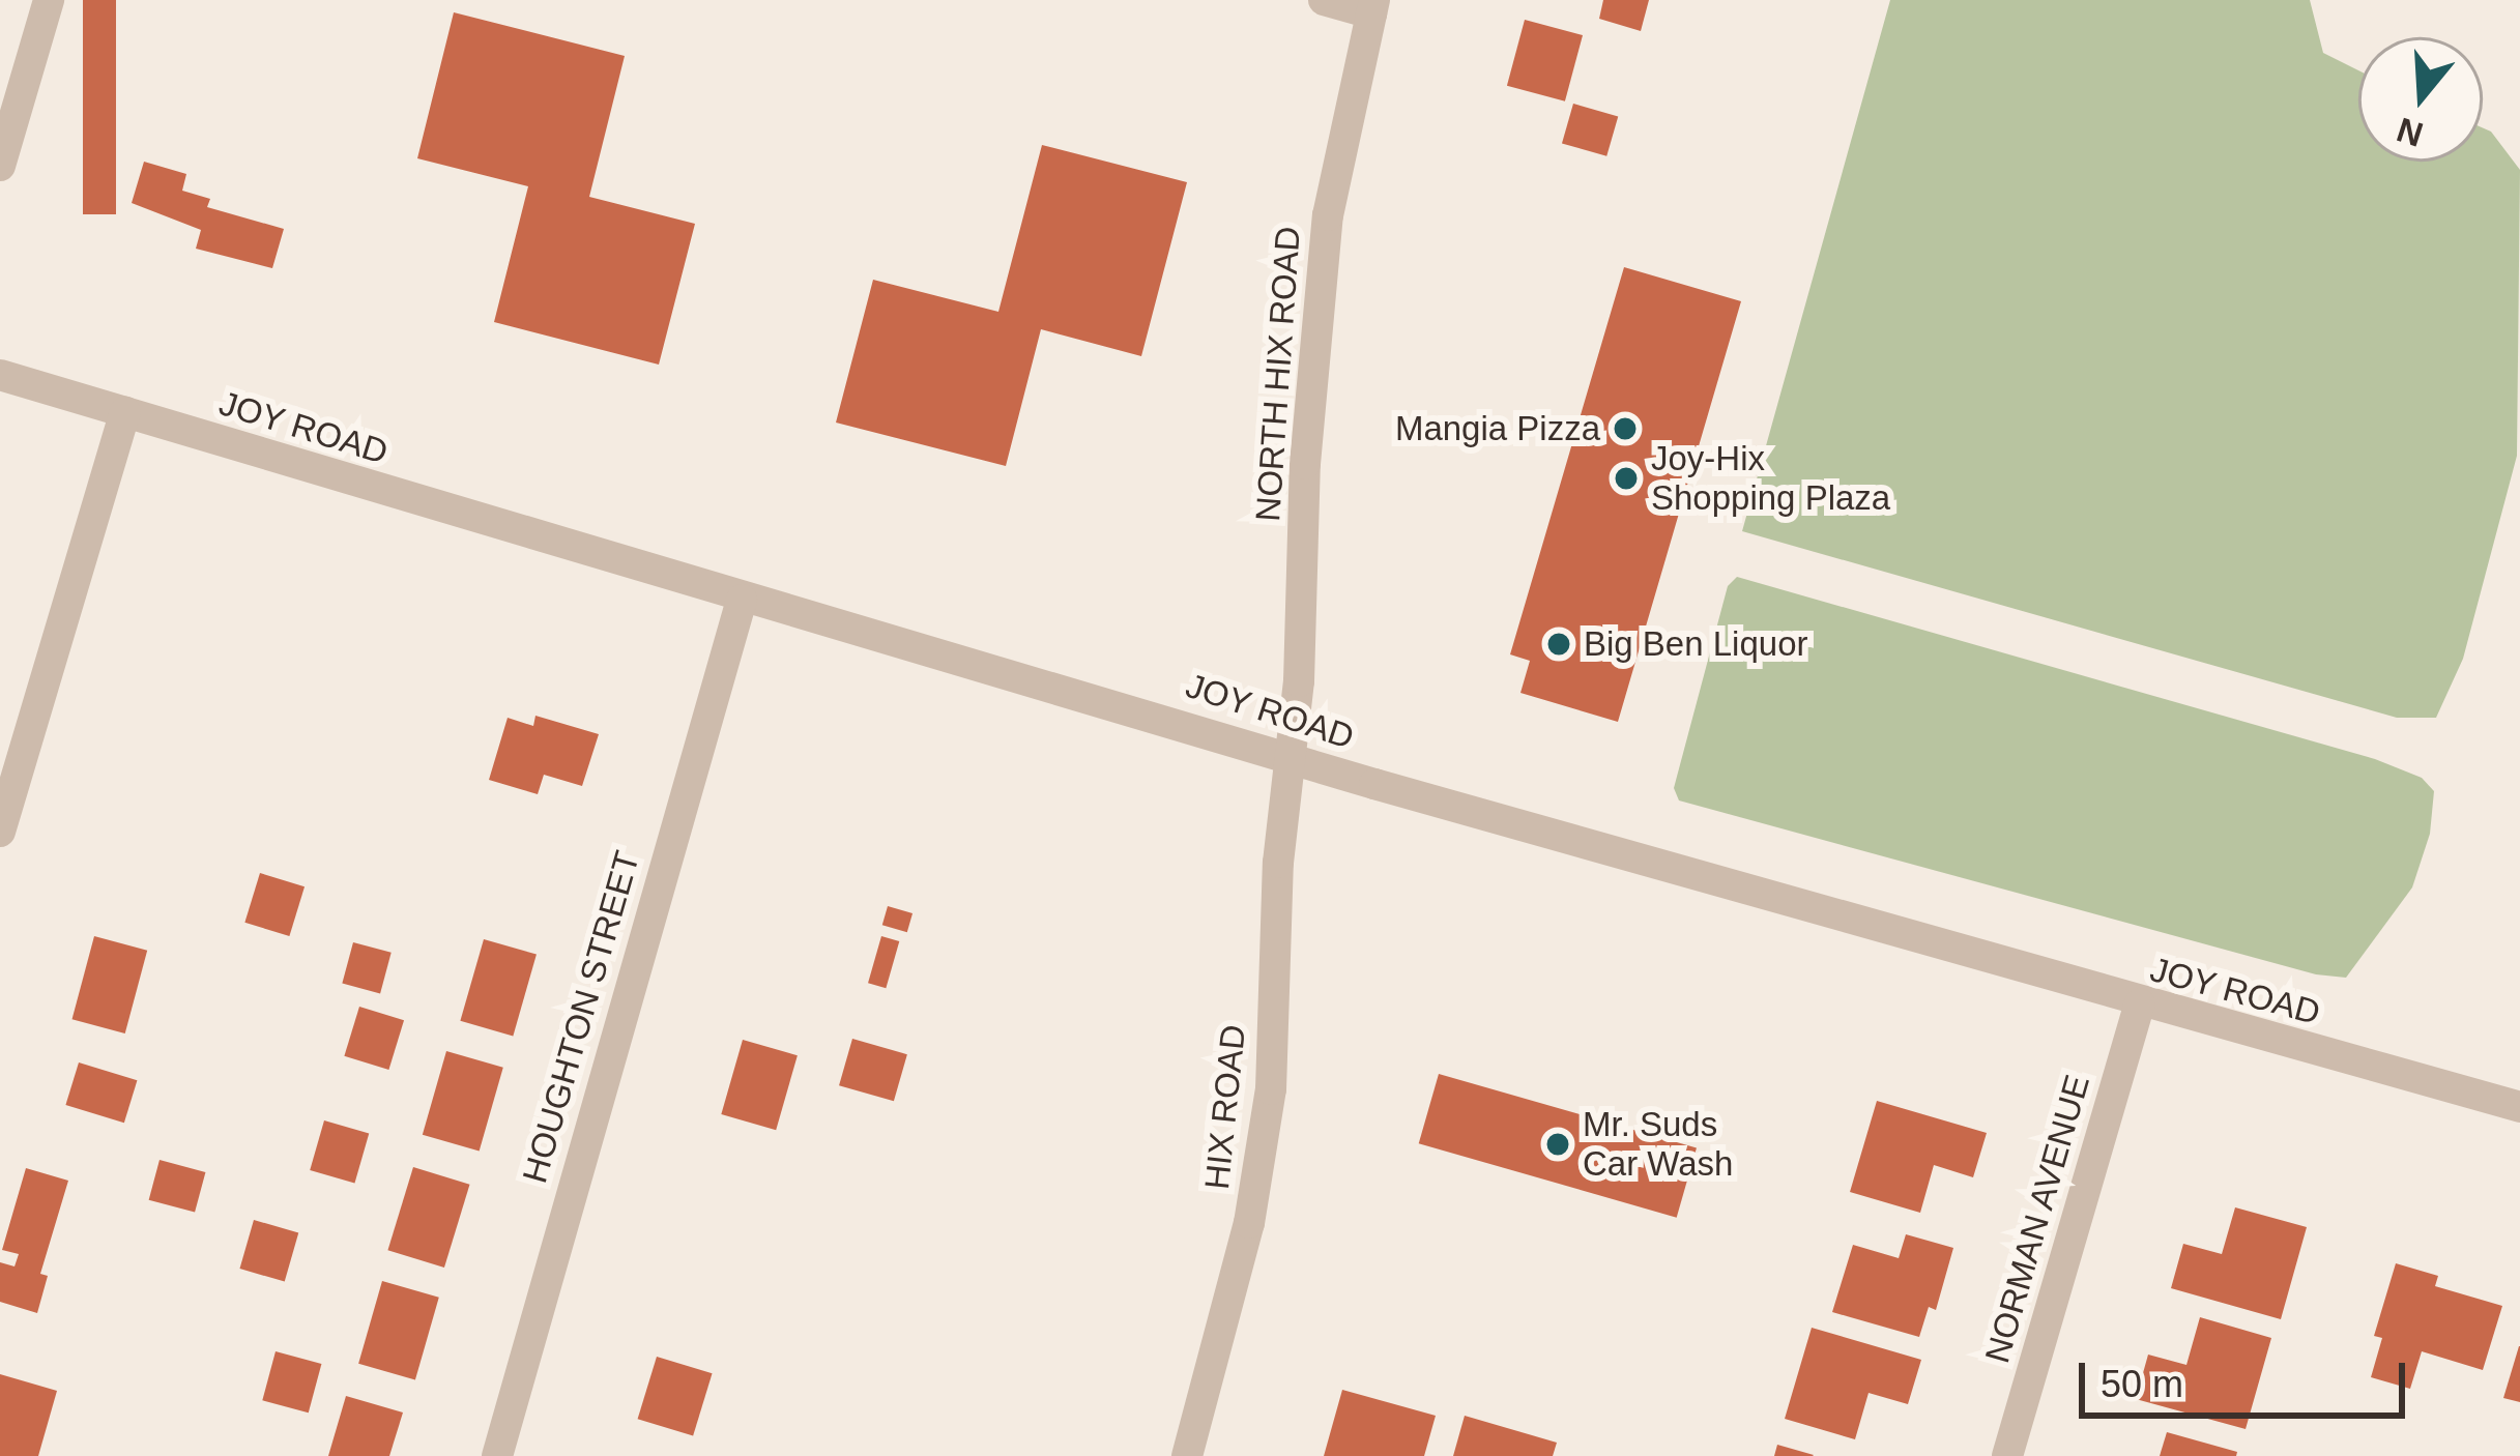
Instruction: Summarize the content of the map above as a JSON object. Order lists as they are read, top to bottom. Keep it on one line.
{"streets":{"street":["NORTH HIX ROAD","JOY ROAD","HOUGHTON STREET","HIX ROAD","NORMAN AVENUE"]},"crossings":[["NORTH HIX ROAD","JOY ROAD"],["NORTH HIX ROAD","HIX ROAD"],["JOY ROAD","HOUGHTON STREET"],["JOY ROAD","HIX ROAD"],["JOY ROAD","NORMAN AVENUE"]],"places":["Mangia Pizza","Joy-Hix Shopping Plaza","Big Ben Liquor","Mr. Suds Car Wash"],"scale_bar":"50 m","north":"bottom"}
